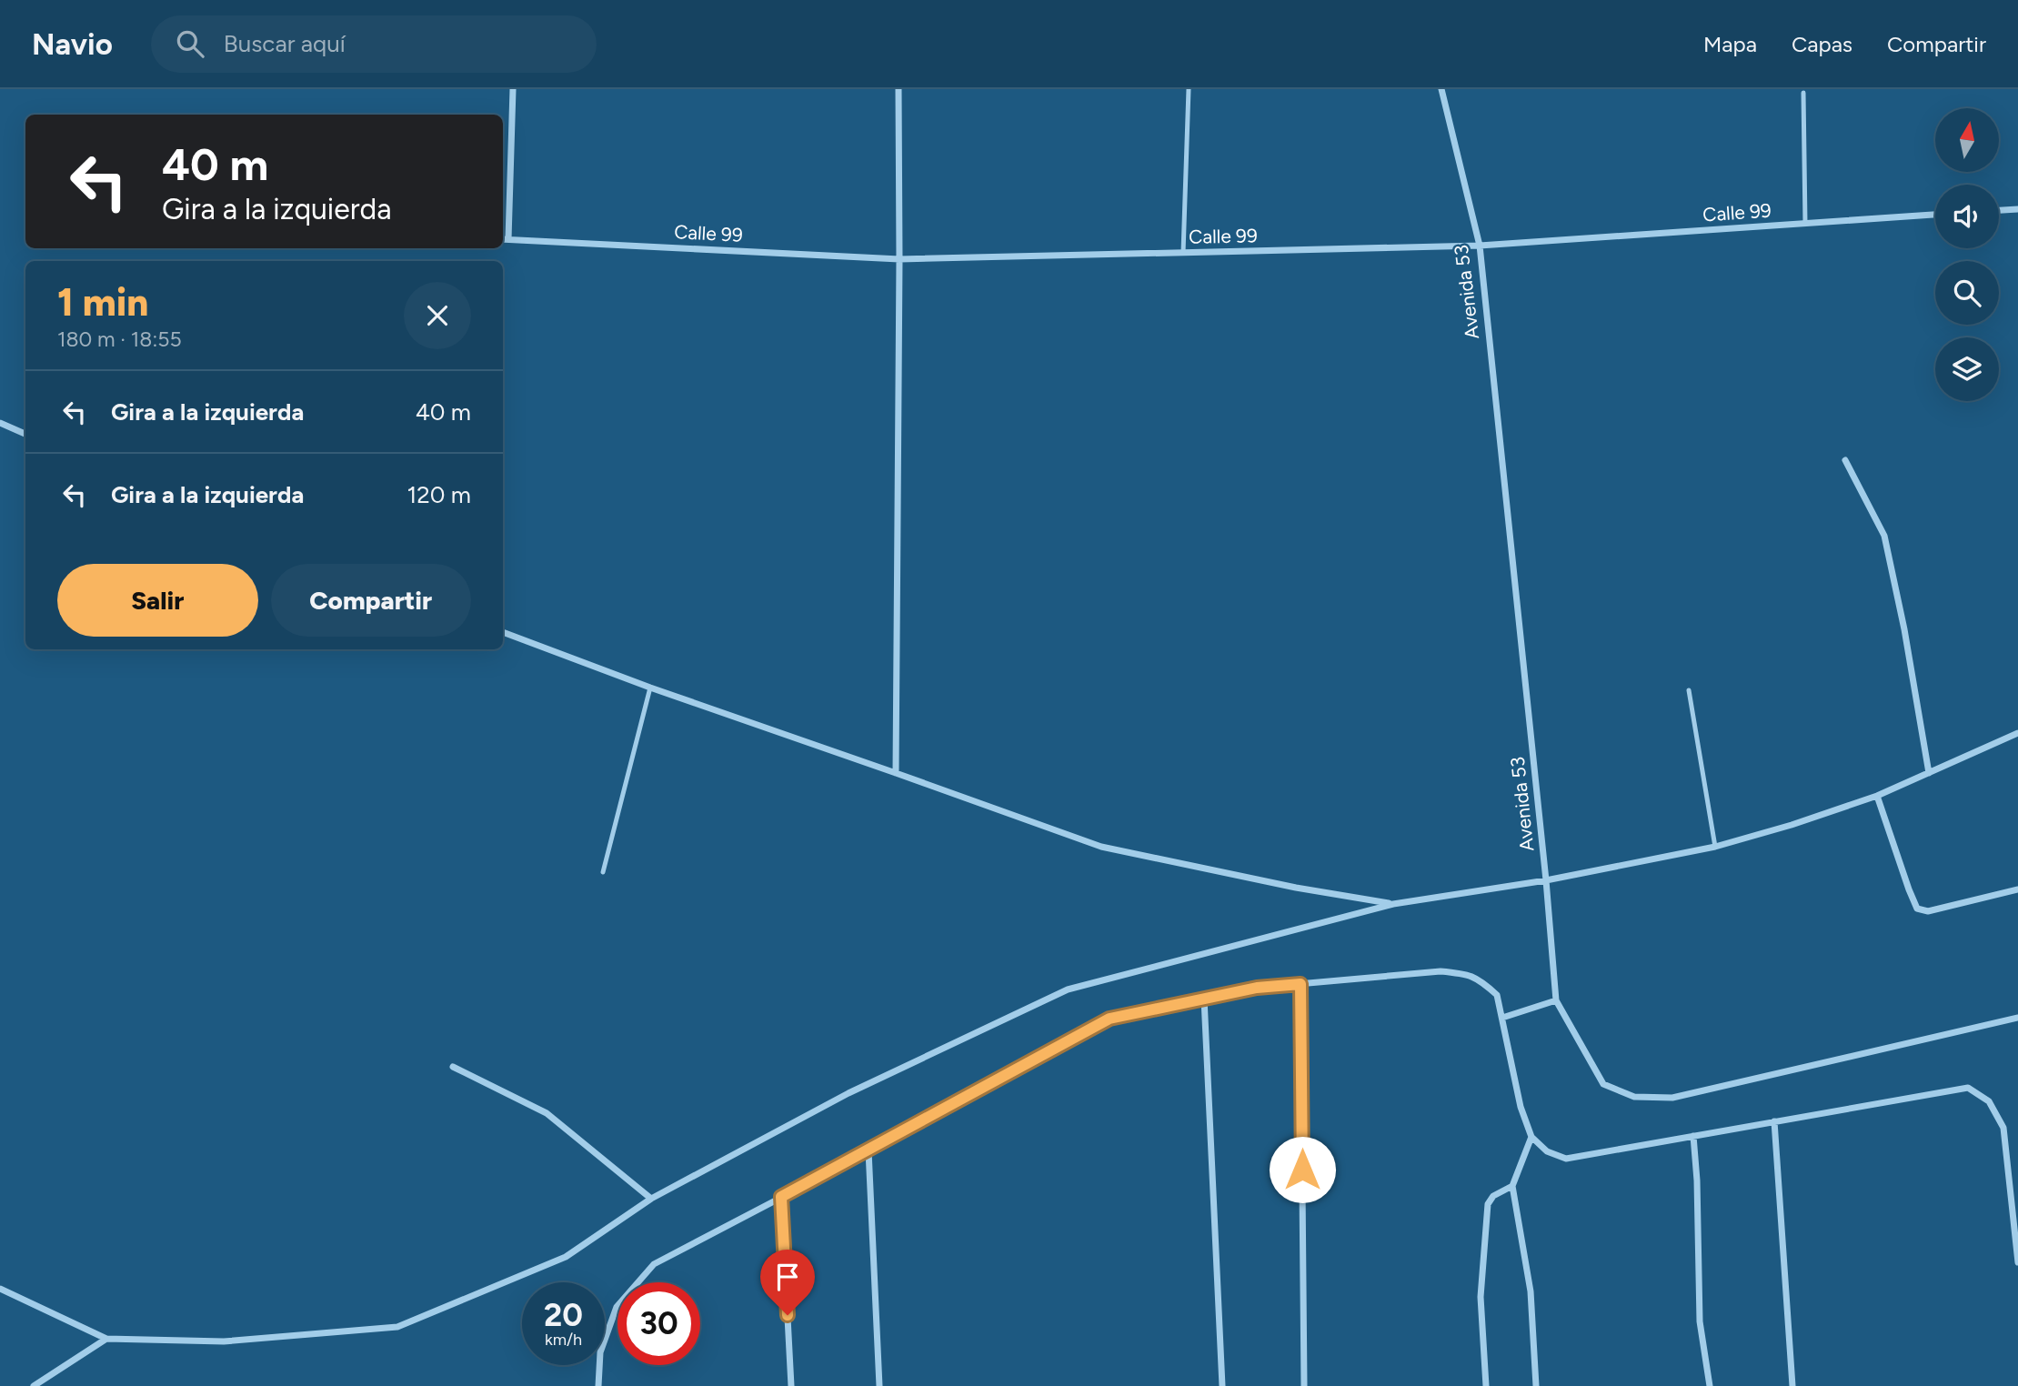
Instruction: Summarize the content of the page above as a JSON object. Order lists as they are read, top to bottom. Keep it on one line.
{"streets":{"street":["Calle 99","Avenida 53"]},"crossings":[["Calle 99","Avenida 53"]],"north":"top","page":{"header":"Navio","search":"Buscar aquí","nav":["Mapa","Capas","Compartir"],"turn":["40 m","Gira a la izquierda"],"heading":["1 min","180 m · 18:55"],"list":[{"name":"Gira a la izquierda","value":"40 m"},{"name":"Gira a la izquierda","value":"120 m"}],"buttons":["Salir","Compartir"],"speed":"20 km/h","limit":"30"}}
